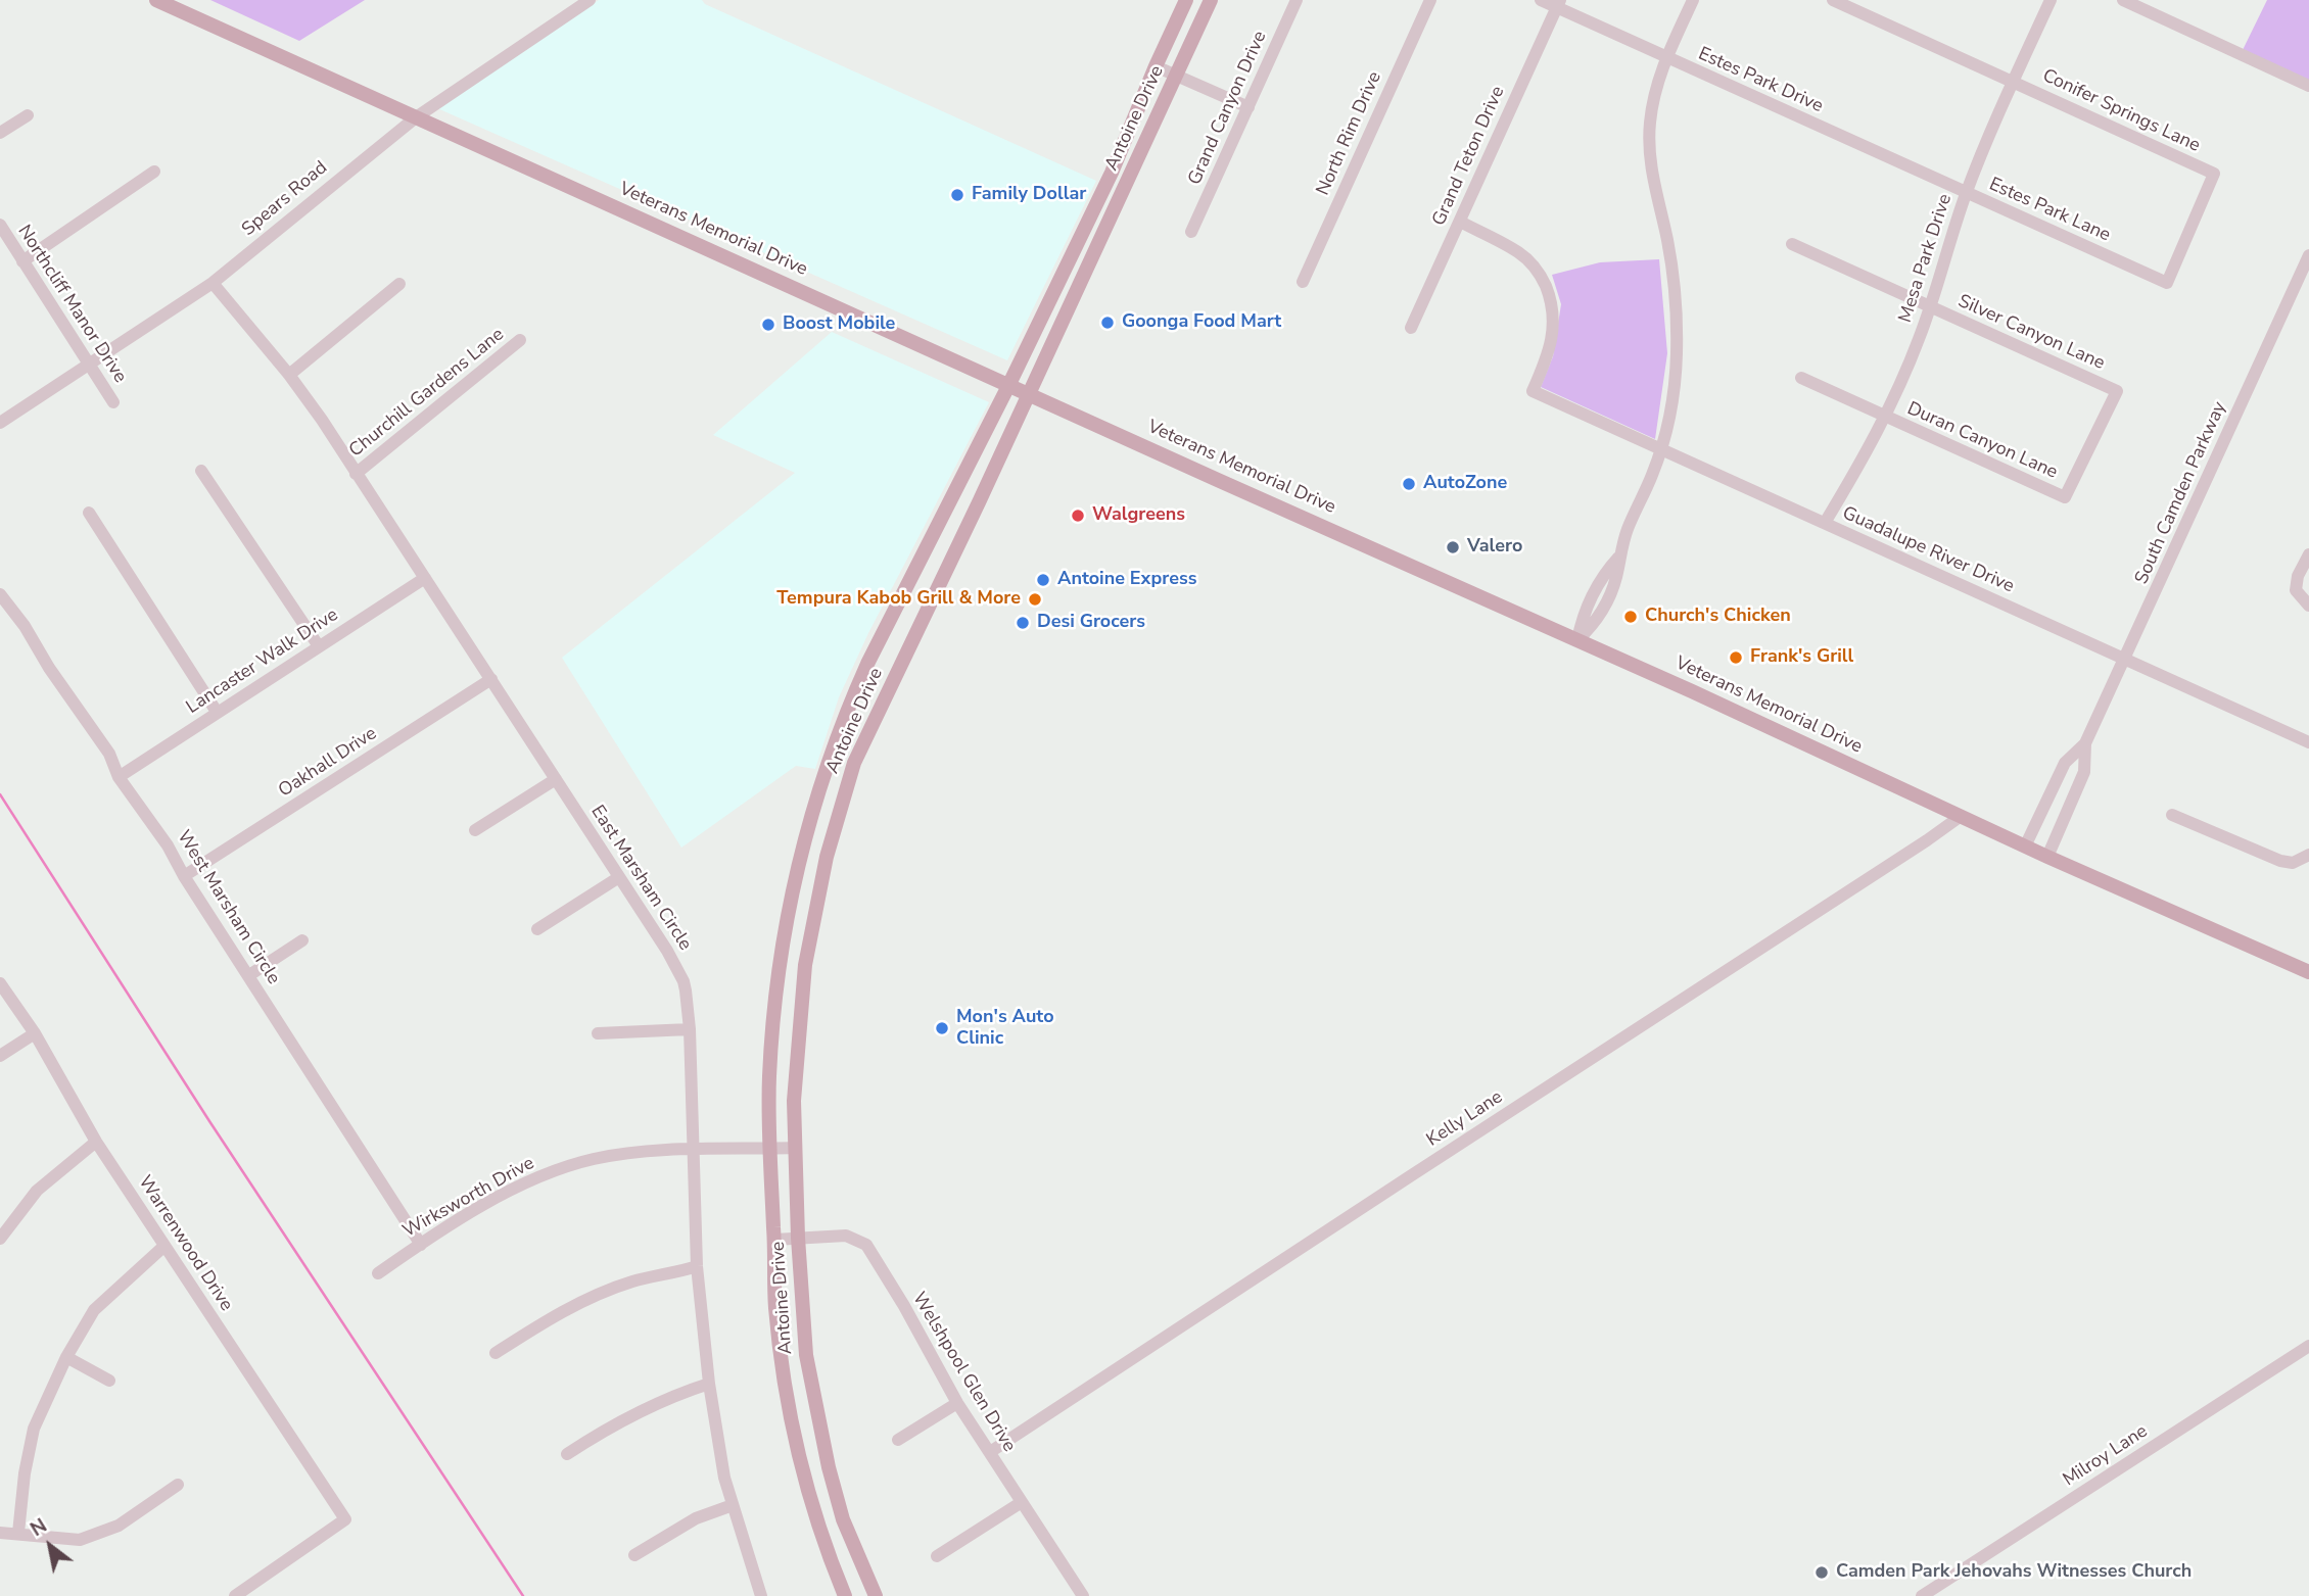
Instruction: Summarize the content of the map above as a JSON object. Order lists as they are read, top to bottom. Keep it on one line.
{"streets":{"main road":["Antoine Drive","Veterans Memorial Drive"],"street":["Estes Park Drive","Grand Canyon Drive","Conifer Springs Lane","North Rim Drive","Grand Teton Drive","Spears Road","Estes Park Lane","Mesa Park Drive","Northcliff Manor Drive","Silver Canyon Lane","Churchill Gardens Lane","Duran Canyon Lane","South Camden Parkway","Guadalupe River Drive","Lancaster Walk Drive","Oakhall Drive","East Marsham Circle","West Marsham Circle","Kelly Lane","Wirksworth Drive","Warrenwood Drive","Welshpool Glen Drive","Milroy Lane"]},"crossings":[["Estes Park Drive","Grand Teton Drive"],["Estes Park Drive","Estes Park Lane"],["Estes Park Drive","Mesa Park Drive"],["Conifer Springs Lane","Estes Park Lane"],["Conifer Springs Lane","Mesa Park Drive"],["Antoine Drive","Veterans Memorial Drive"],["Antoine Drive","Wirksworth Drive"],["Antoine Drive","Welshpool Glen Drive"],["Grand Teton Drive","Guadalupe River Drive"],["Spears Road","Veterans Memorial Drive"],["Spears Road","Northcliff Manor Drive"],["Spears Road","East Marsham Circle"],["Estes Park Lane","Mesa Park Drive"],["Veterans Memorial Drive","South Camden Parkway"],["Veterans Memorial Drive","Kelly Lane"],["Mesa Park Drive","Silver Canyon Lane"],["Mesa Park Drive","Duran Canyon Lane"],["Mesa Park Drive","Guadalupe River Drive"],["Silver Canyon Lane","Duran Canyon Lane"],["Churchill Gardens Lane","East Marsham Circle"],["South Camden Parkway","Guadalupe River Drive"],["Lancaster Walk Drive","East Marsham Circle"],["Lancaster Walk Drive","West Marsham Circle"],["Oakhall Drive","East Marsham Circle"],["Oakhall Drive","West Marsham Circle"],["East Marsham Circle","Wirksworth Drive"],["West Marsham Circle","Wirksworth Drive"],["Kelly Lane","Welshpool Glen Drive"]],"places":["Family Dollar","Goonga Food Mart","Boost Mobile","AutoZone","Walgreens","Valero","Antoine Express","Tempura Kabob Grill & More","Church's Chicken","Desi Grocers","Frank's Grill","Mon's Auto Clinic","Camden Park Jehovahs Witnesses Church"],"north":"top left"}
